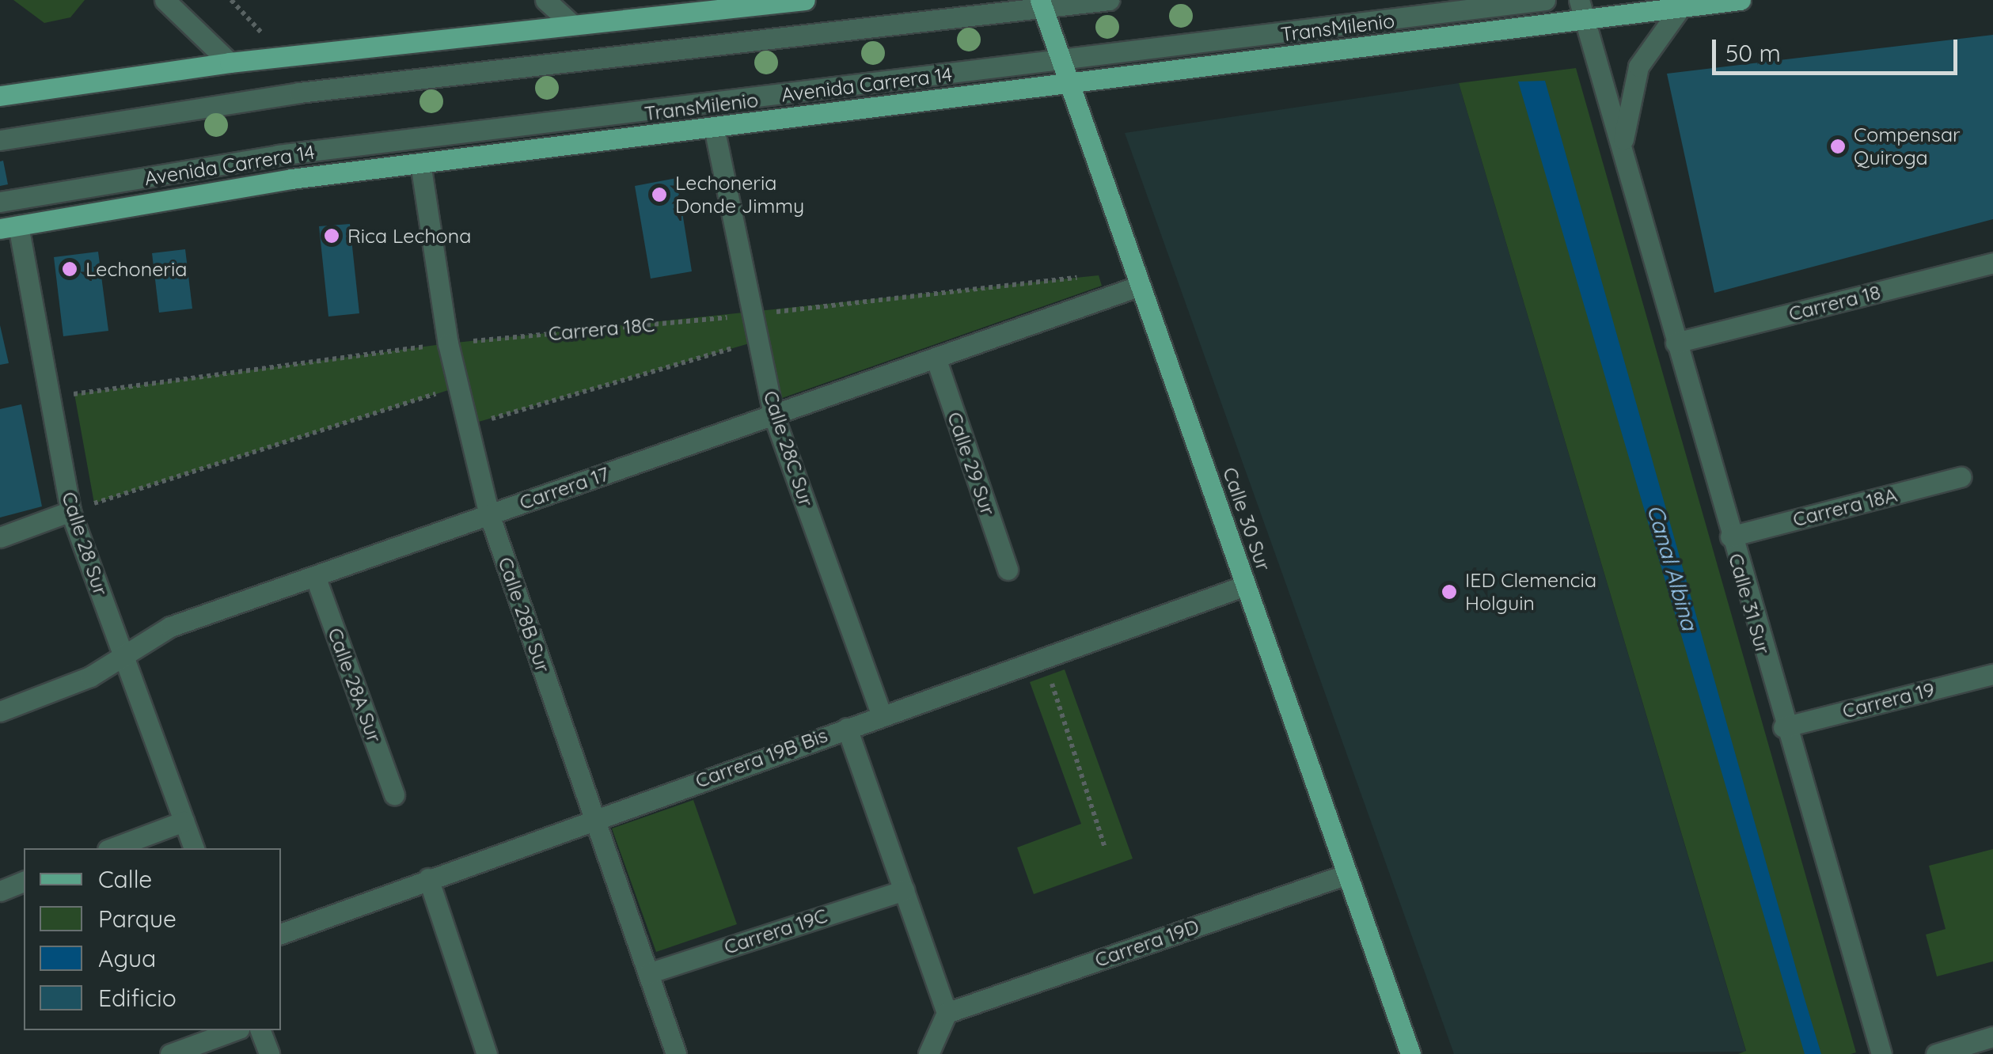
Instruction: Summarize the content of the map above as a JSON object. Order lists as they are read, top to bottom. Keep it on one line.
{"streets":{"main road":["Avenida Carrera 14","Calle 30 Sur"],"street":["TransMilenio","Carrera 18","Calle 28C Sur","Calle 29 Sur","Carrera 17","Carrera 18A","Calle 28 Sur","Calle 31 Sur","Calle 28B Sur","Calle 28A Sur","Carrera 19","Carrera 19B Bis","Carrera 19C","Carrera 19D"],"path":["Carrera 18C"]},"crossings":[["TransMilenio","Calle 30 Sur"],["Avenida Carrera 14","Calle 28C Sur"],["Avenida Carrera 14","Calle 30 Sur"],["Avenida Carrera 14","Calle 28 Sur"],["Avenida Carrera 14","Calle 31 Sur"],["Avenida Carrera 14","Calle 28B Sur"],["Carrera 18","Calle 31 Sur"],["Carrera 18C","Calle 28C Sur"],["Carrera 18C","Calle 28B Sur"],["Calle 28C Sur","Carrera 17"],["Calle 28C Sur","Carrera 19B Bis"],["Calle 29 Sur","Carrera 17"],["Carrera 17","Calle 30 Sur"],["Carrera 17","Calle 28 Sur"],["Carrera 17","Calle 28B Sur"],["Carrera 17","Calle 28A Sur"],["Carrera 18A","Calle 31 Sur"],["Calle 30 Sur","Carrera 19B Bis"],["Calle 30 Sur","Carrera 19D"],["Calle 31 Sur","Carrera 19"],["Calle 28B Sur","Carrera 19B Bis"],["Calle 28B Sur","Carrera 19C"]],"water":["Canal Albina"],"places":["Compensar Quiroga","Lechoneria Donde Jimmy","Rica Lechona","Lechoneria","IED Clemencia Holguin"],"legend":["Calle","Parque","Agua","Edificio"],"scale_bar":"50 m"}
